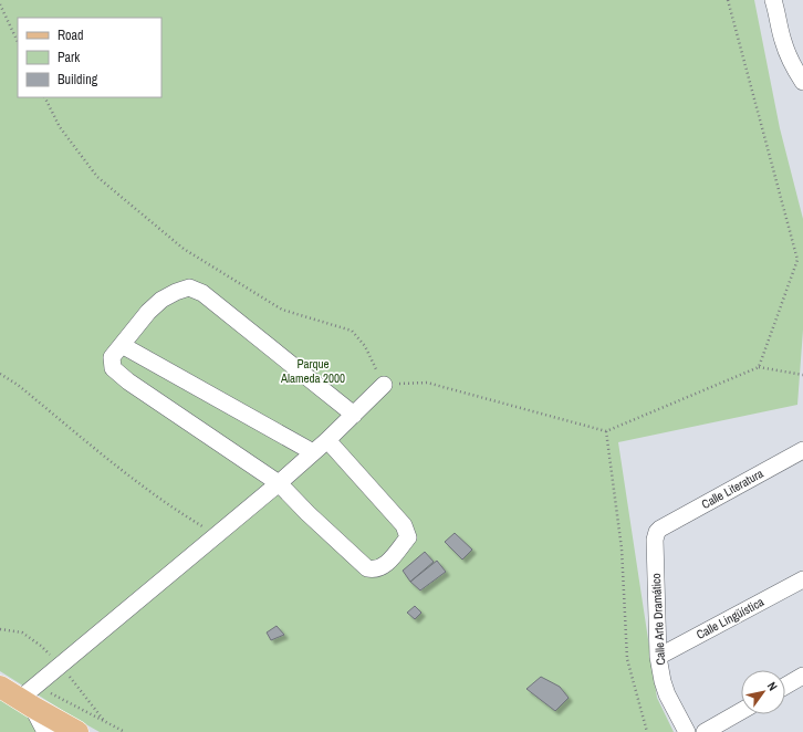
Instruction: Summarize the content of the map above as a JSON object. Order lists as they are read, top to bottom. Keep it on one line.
{"streets":{"street":["Calle Literatura","Calle Lingüística","Calle Arte Dramático"]},"crossings":[["Calle Literatura","Calle Arte Dramático"],["Calle Lingüística","Calle Arte Dramático"]],"parks":["Parque Alameda 2000"],"legend":["Road","Park","Building"],"north":"top right"}
